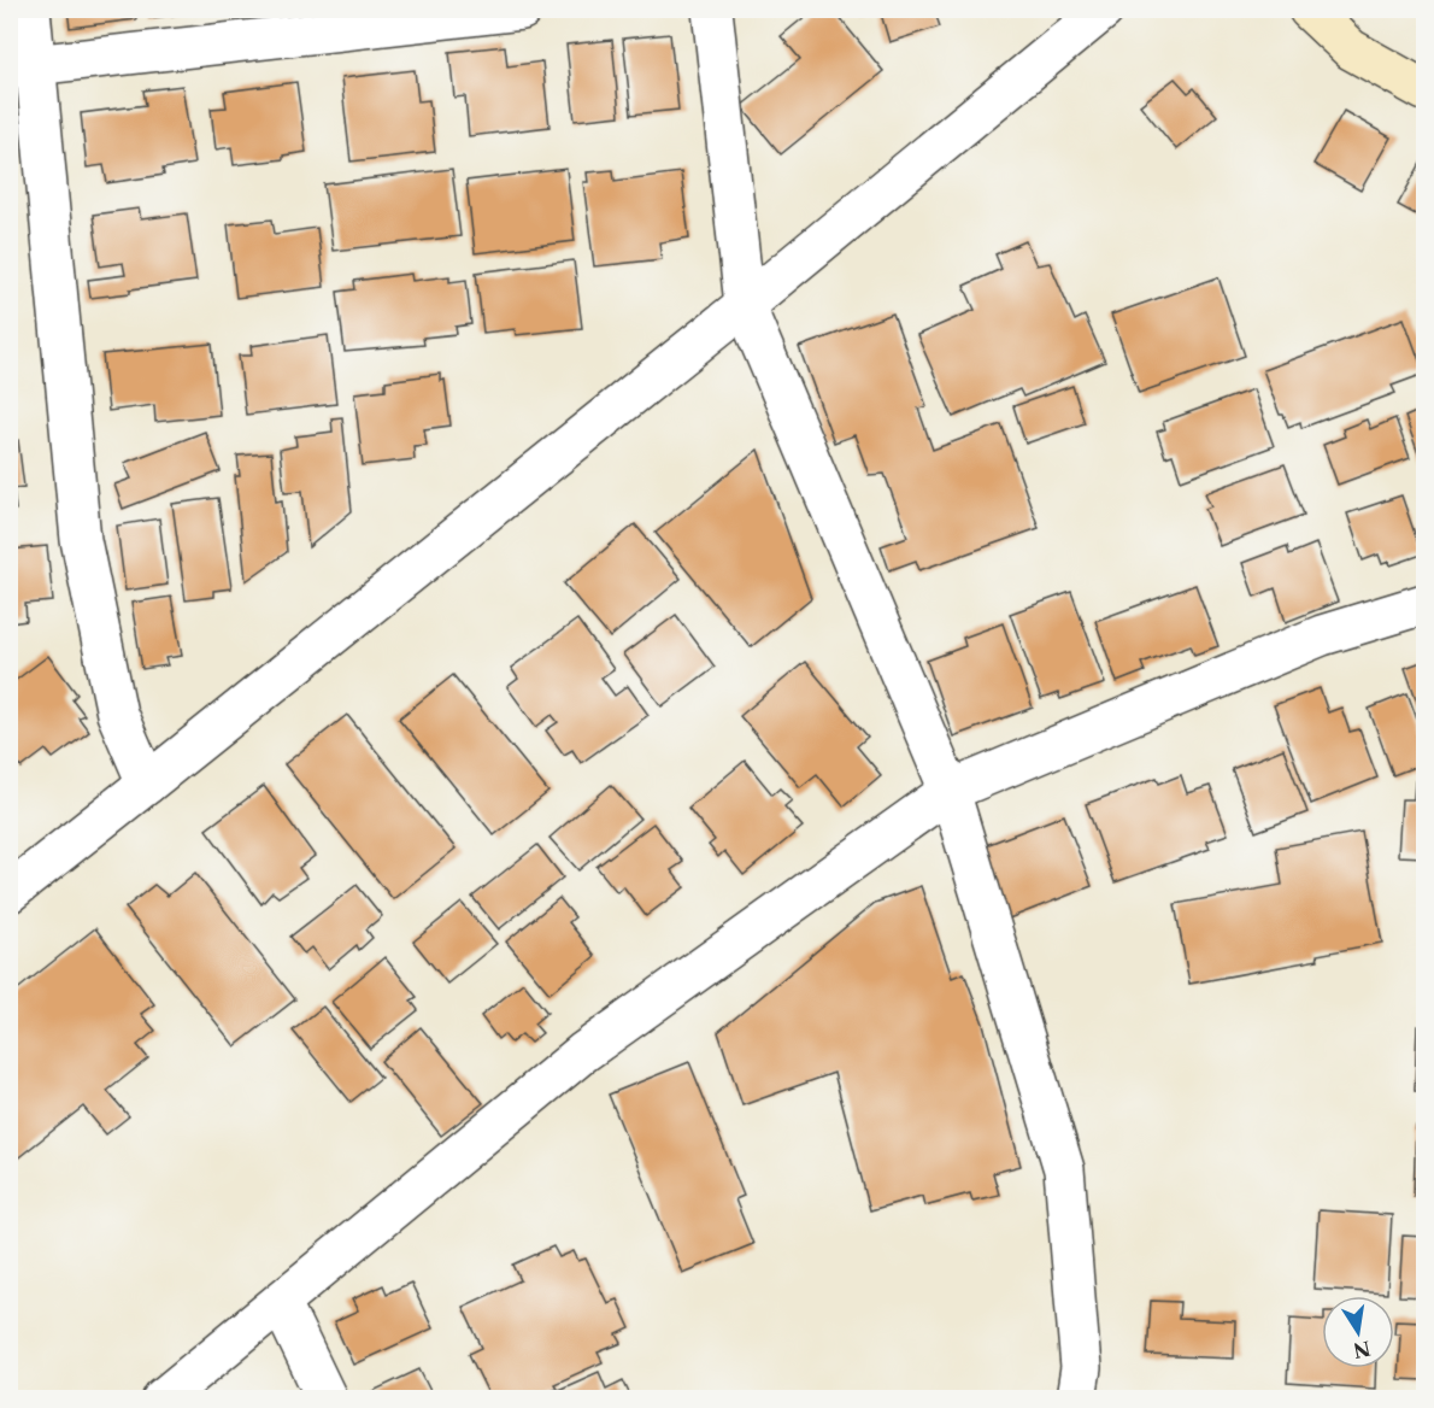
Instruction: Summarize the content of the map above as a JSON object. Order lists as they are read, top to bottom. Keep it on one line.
{"north":"bottom"}
